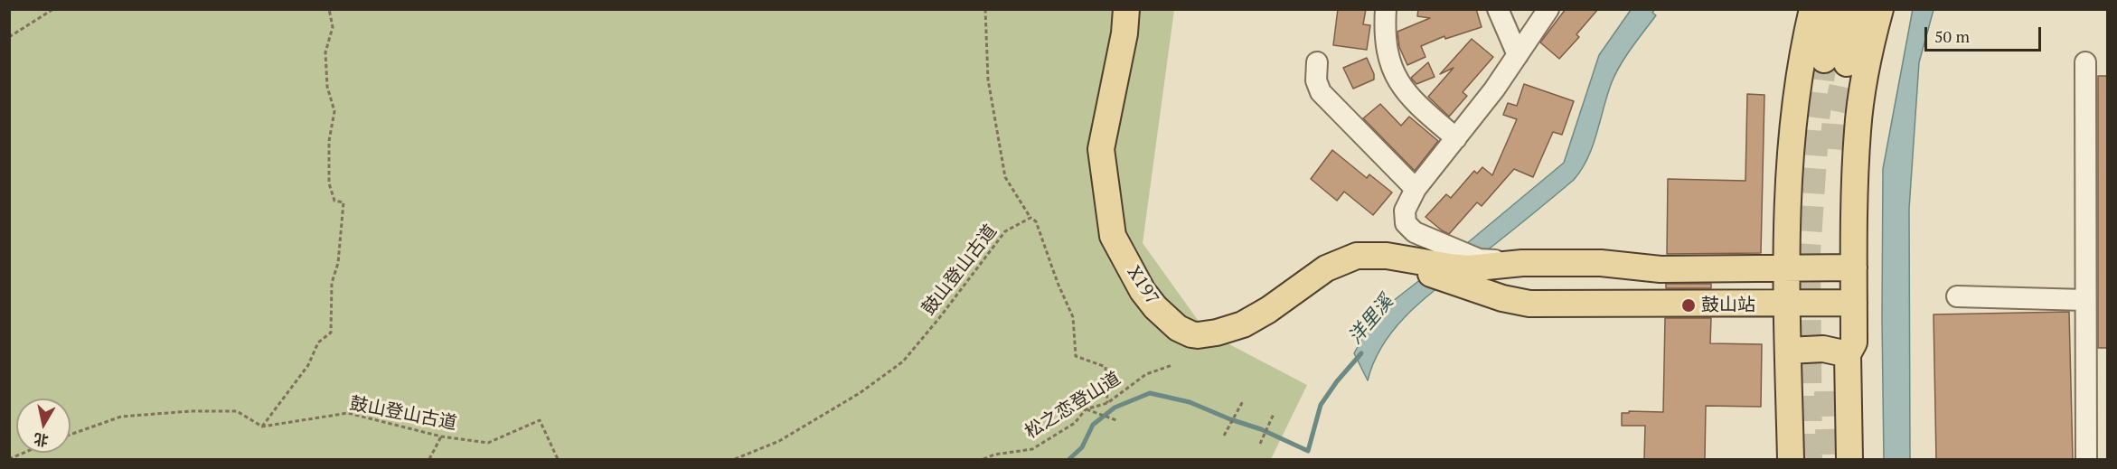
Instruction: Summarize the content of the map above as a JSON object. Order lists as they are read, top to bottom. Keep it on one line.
{"streets":{"main road":["X197"],"path":["鼓山登山古道","松之恋登山道"]},"water":["洋里溪"],"places":["鼓山站"],"scale_bar":"50 m","north":"bottom"}
